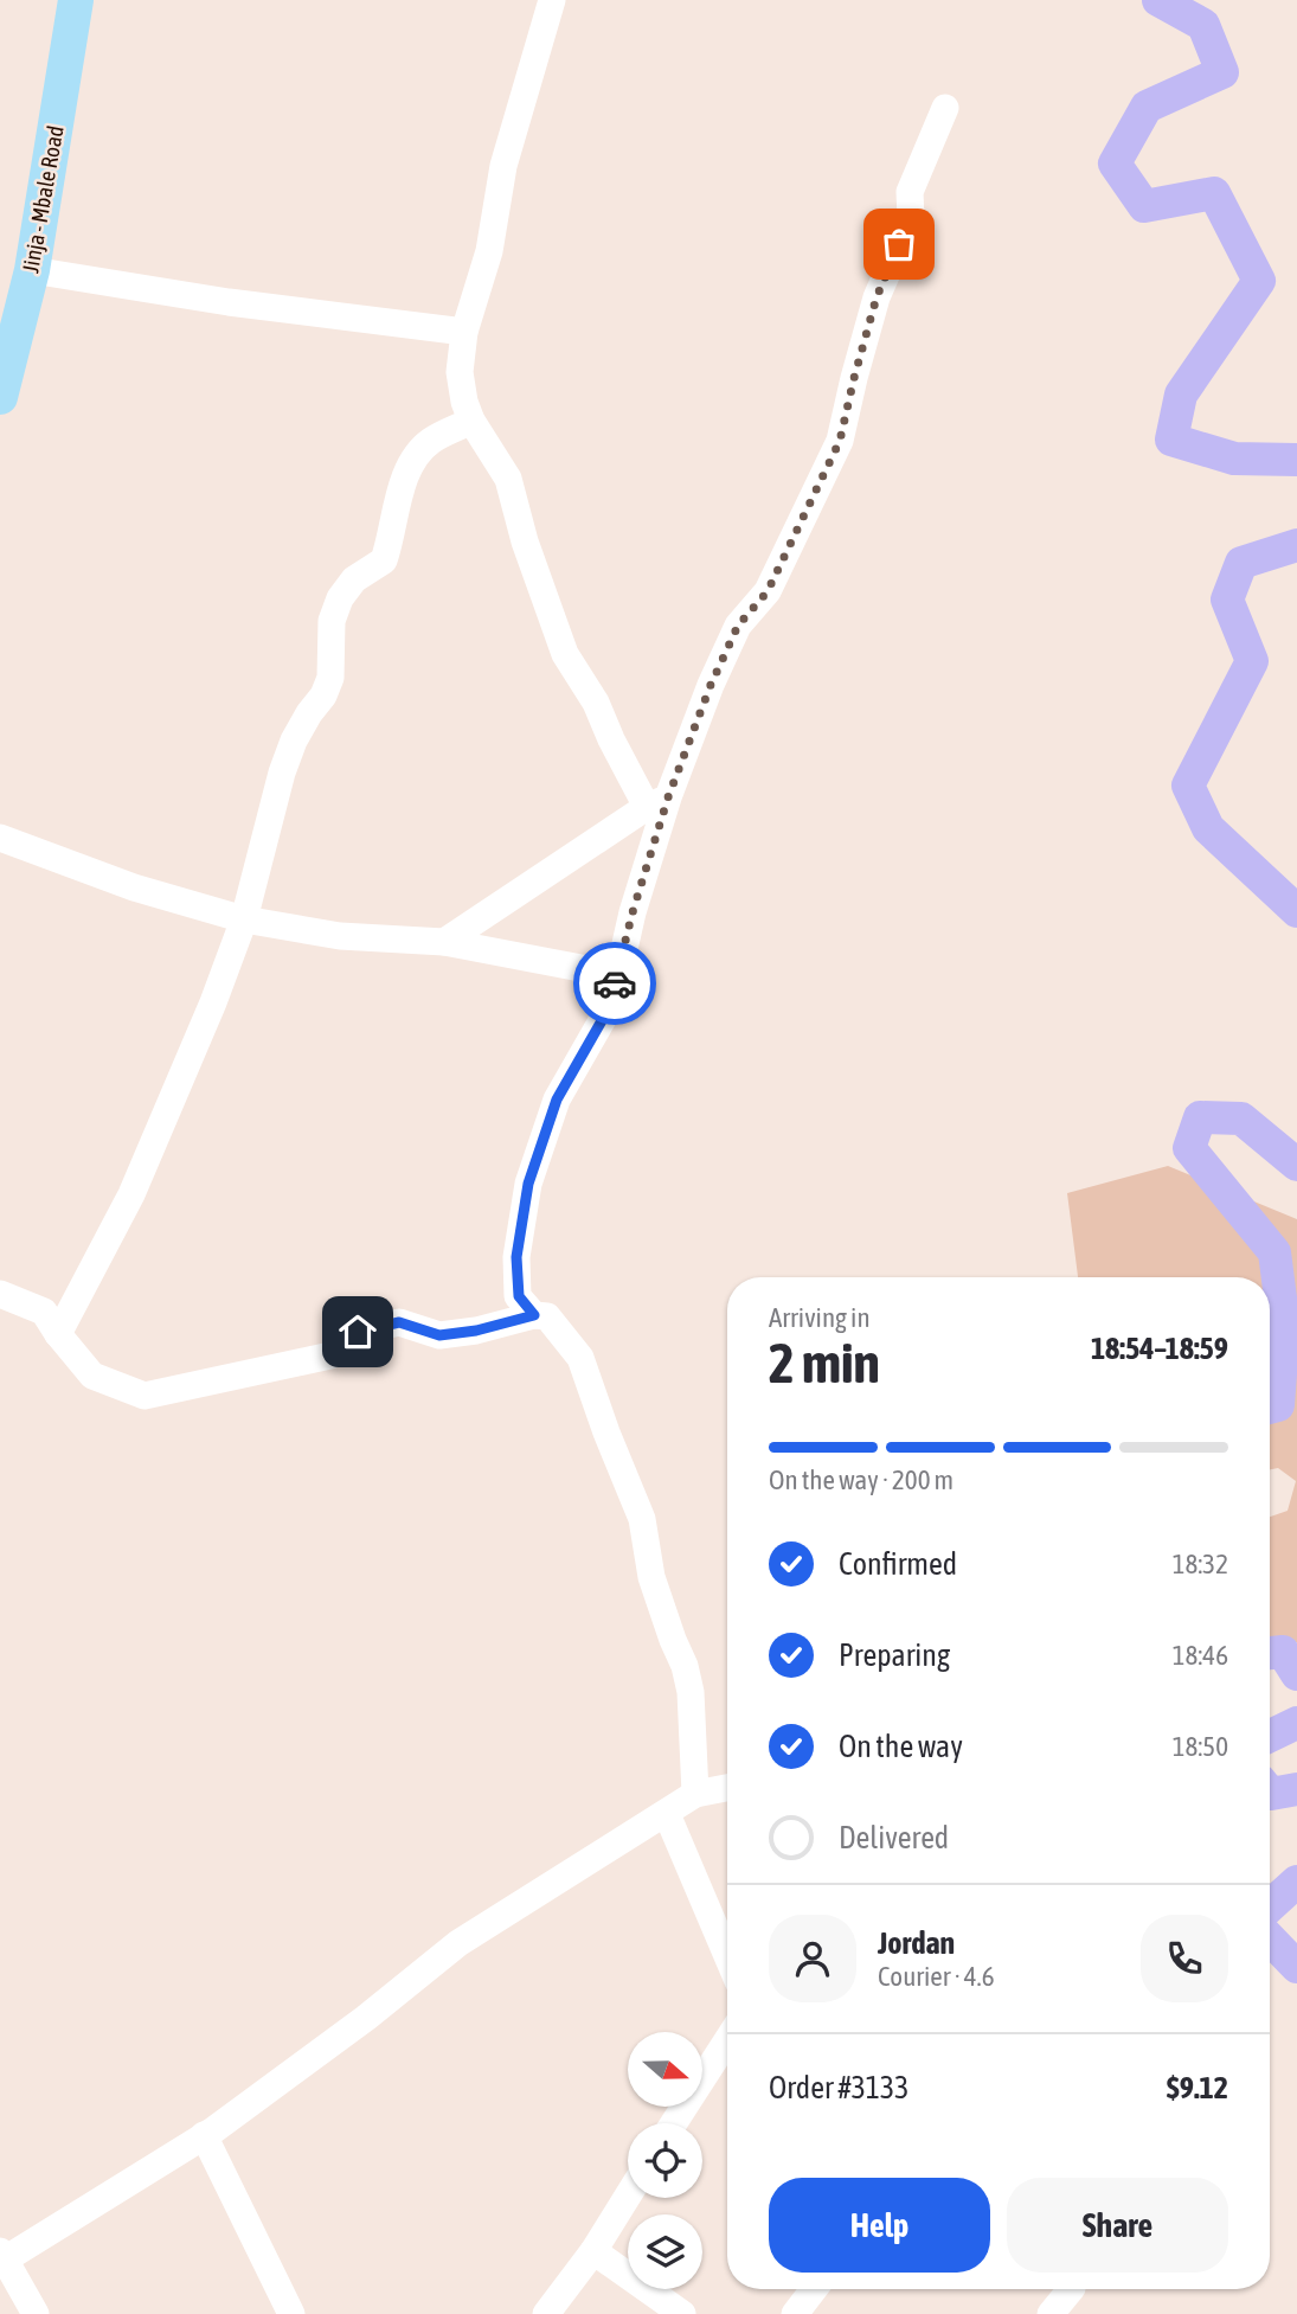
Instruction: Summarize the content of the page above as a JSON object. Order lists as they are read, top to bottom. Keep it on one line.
{"streets":{"main road":["Jinja - Mbale Road"]},"north":"right","page":{"heading":["2 min","Arriving in","18:54–18:59"],"panel":["Jordan","Courier · 4.6","Order #3133","$9.12"],"bar":"On the way · 200 m","list":[["Confirmed","18:32"],["Preparing","18:46"],["On the way","18:50"],"Delivered"],"buttons":["Help","Share"]}}
